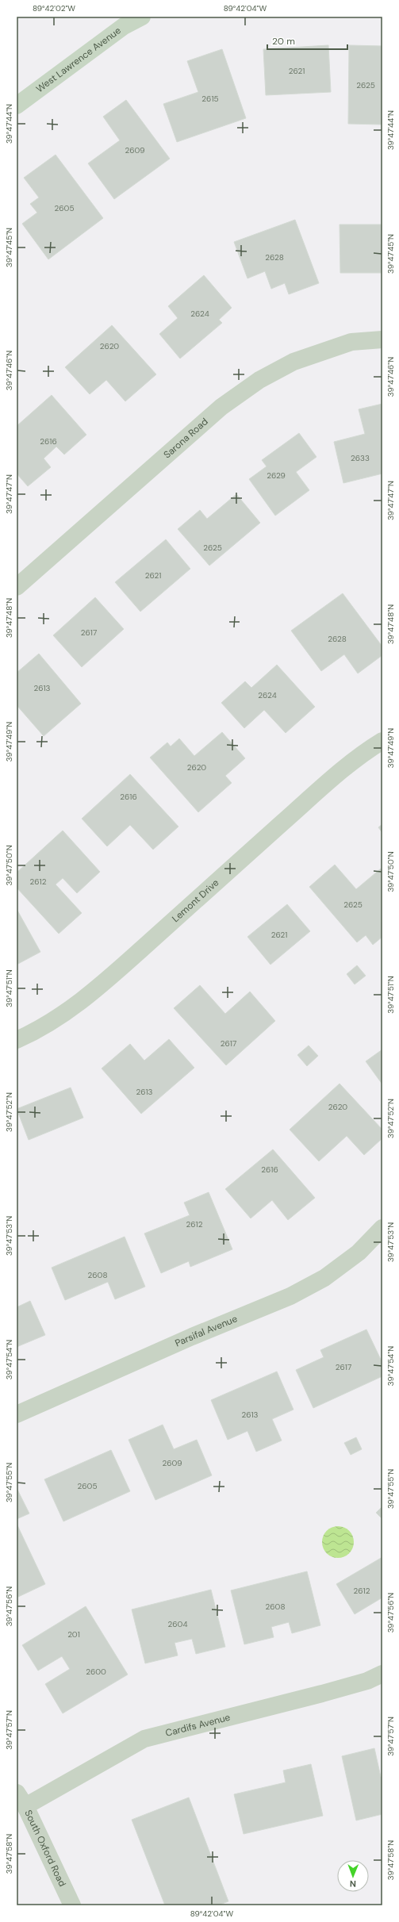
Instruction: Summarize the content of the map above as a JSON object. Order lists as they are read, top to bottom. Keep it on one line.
{"streets":{"street":["West Lawrence Avenue","Sarona Road","Lemont Drive","Parsifal Avenue","Cardifs Avenue","South Oxford Road"]},"crossings":[["Cardifs Avenue","South Oxford Road"]],"house_numbers":["2621","2625","2615","2609","2605","2628","2624","2620","2616","2633","2629","2625","2621","2617","2628","2613","2624","2620","2616","2612","2625","2621","2617","2613","2620","2616","2612","2608","2617","2613","2609","2605","2612","2608","2604","201","2600"],"scale_bar":"20 m","north":"bottom","coordinates":["89°42'02\"W","89°42'04\"W","39°47'44\"N","39°47'45\"N","39°47'46\"N","39°47'47\"N","39°47'48\"N","39°47'49\"N","39°47'50\"N","39°47'51\"N","39°47'52\"N","39°47'53\"N","39°47'54\"N","39°47'55\"N","39°47'56\"N","39°47'57\"N","39°47'58\"N"]}
